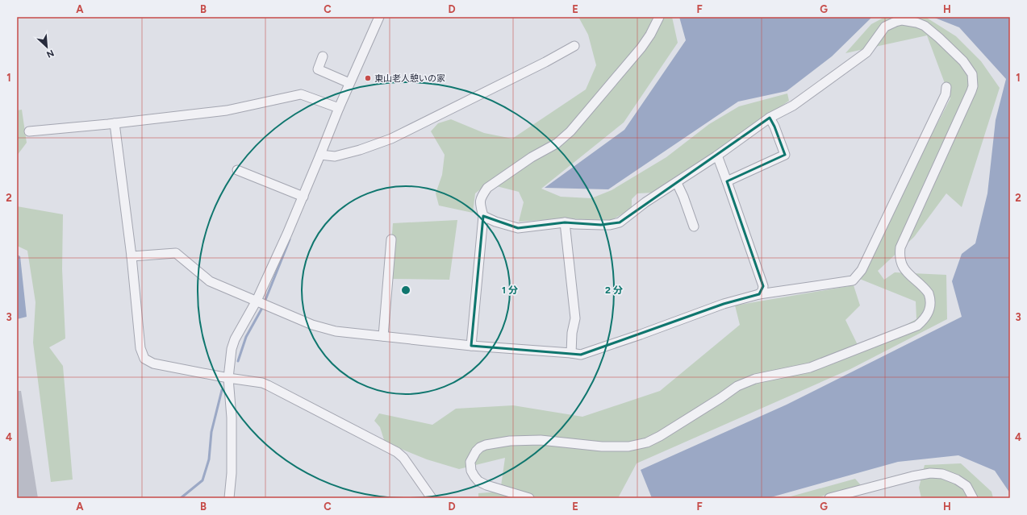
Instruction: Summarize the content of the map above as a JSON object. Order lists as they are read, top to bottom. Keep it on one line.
{"places":["東山老人憩いの家"],"north":"bottom right","grid":{"columns":["A","B","C","D","E","F","G","H"],"rows":["1","2","3","4"]},"rings":["1 分","2 分"]}
